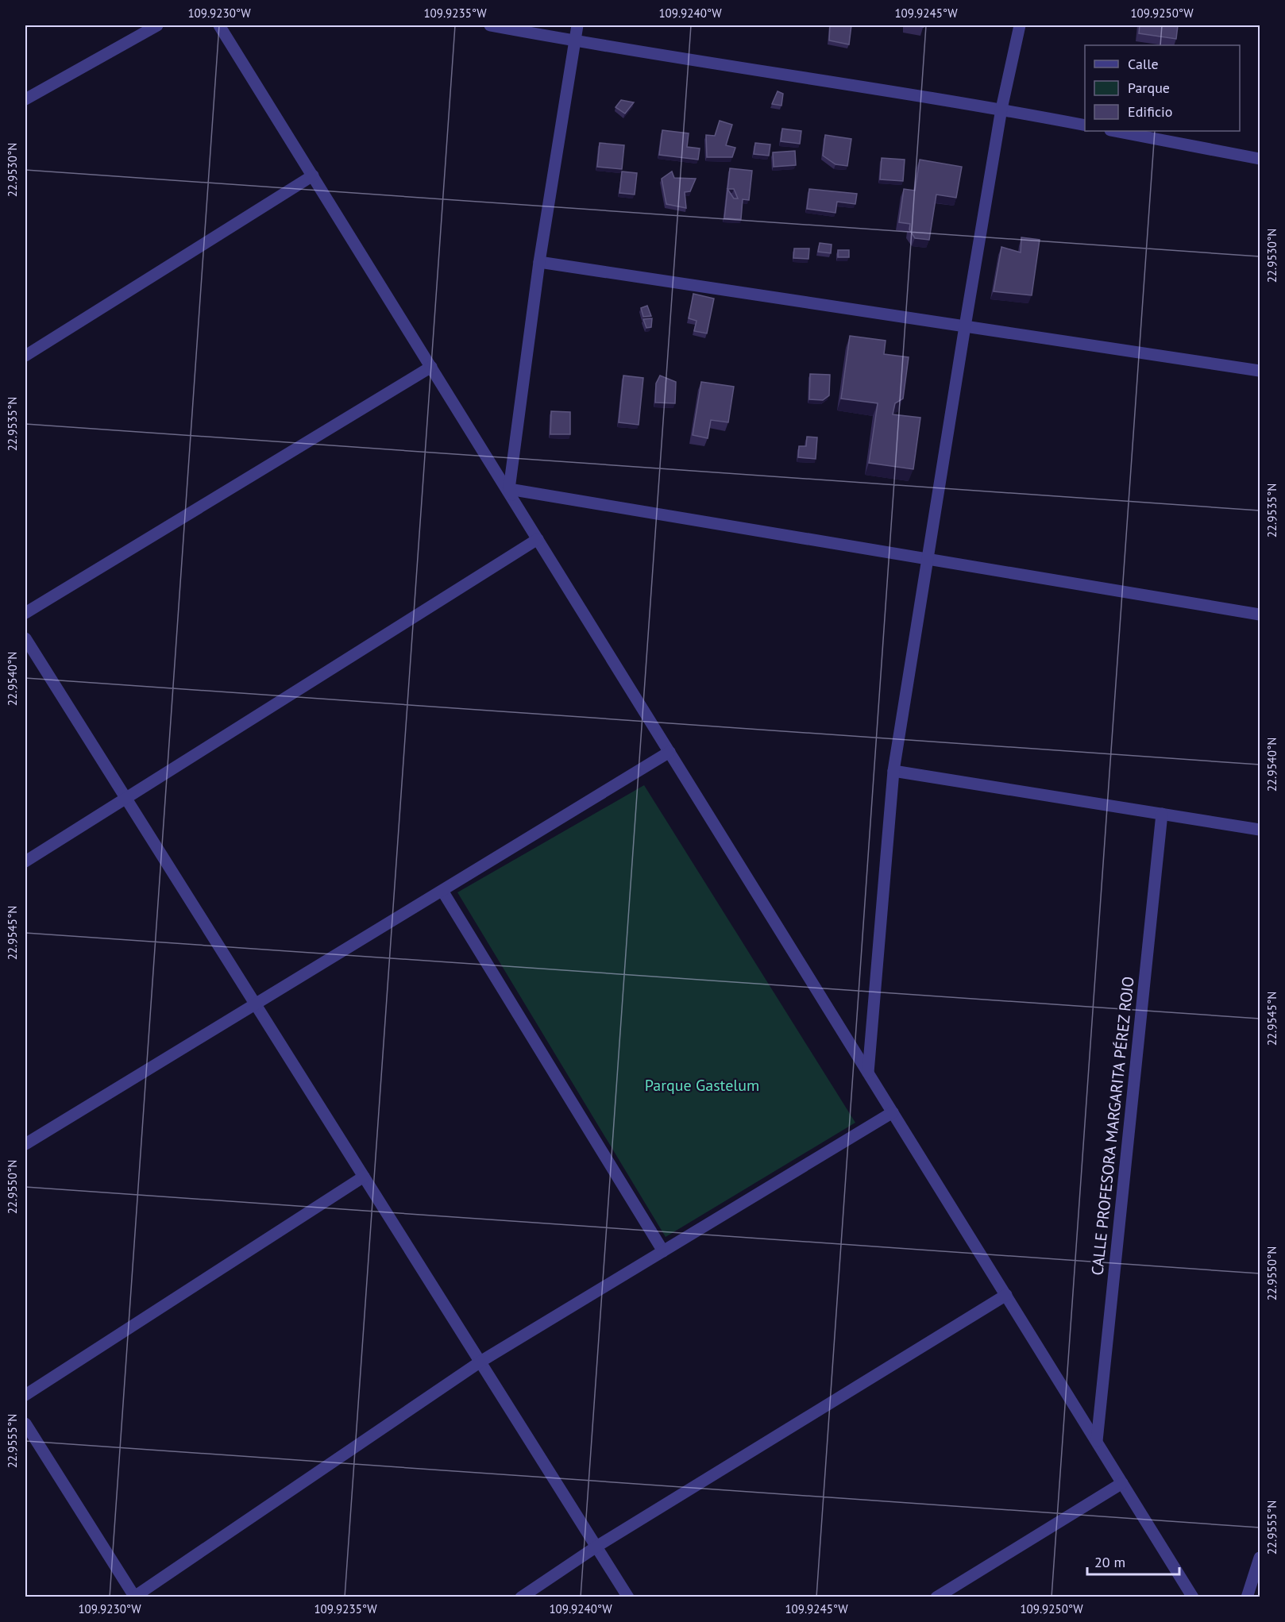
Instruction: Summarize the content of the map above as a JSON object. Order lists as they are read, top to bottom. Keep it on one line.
{"streets":{"street":["CALLE PROFESORA MARGARITA PÉREZ ROJO"]},"parks":["Parque Gastelum"],"legend":["Calle","Parque","Edificio"],"scale_bar":"20 m","coordinates":["109.9230°W","109.9235°W","109.9240°W","109.9245°W","109.9250°W","22.9530°N","22.9535°N","22.9540°N","22.9545°N","22.9550°N","22.9555°N"]}
